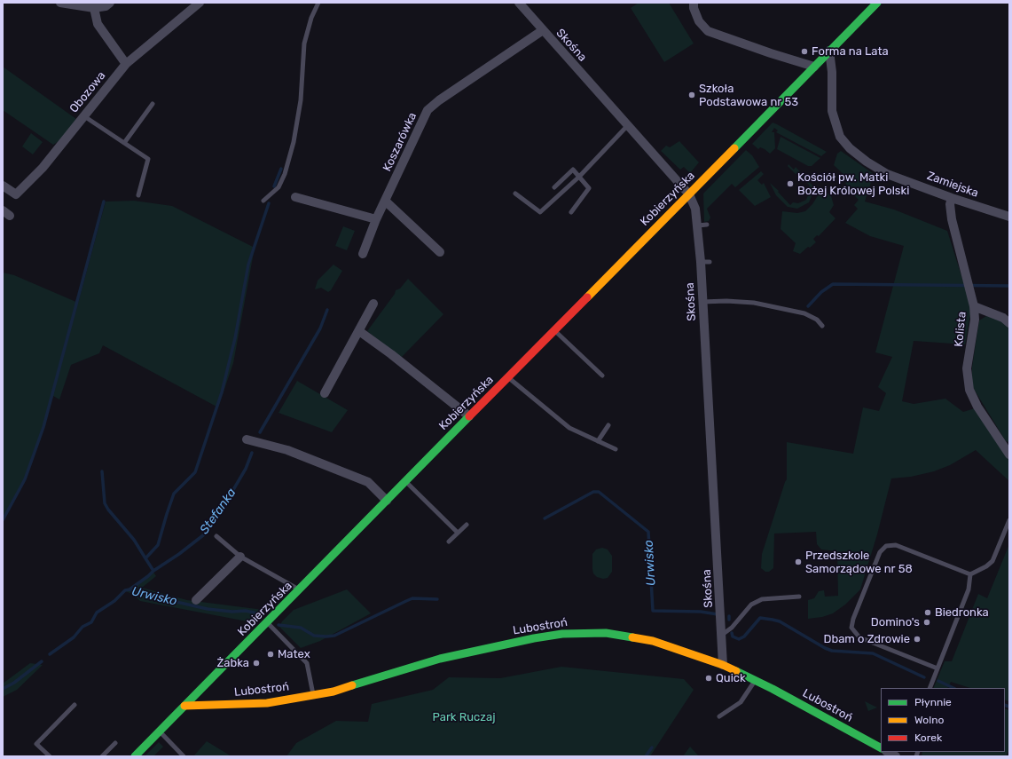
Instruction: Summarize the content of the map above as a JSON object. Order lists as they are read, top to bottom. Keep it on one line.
{"streets":{"street":["Skośna","Obozowa","Koszarówka","Zamiejska","Kobierzyńska","Kolista","Lubostroń"]},"crossings":[["Skośna","Koszarówka"],["Skośna","Kobierzyńska"],["Skośna","Lubostroń"],["Zamiejska","Kobierzyńska"],["Zamiejska","Kolista"],["Kobierzyńska","Lubostroń"]],"water":["Stefanka","Urwisko"],"parks":["Park Ruczaj"],"places":["Forma na Lata","Szkoła Podstawowa nr 53","Kościół pw. Matki Bożej Królowej Polski","Przedszkole Samorządowe nr 58","Biedronka","Domino's","Dbam o Zdrowie","Matex","Żabka","Quick"],"legend":["Płynnie","Wolno","Korek"]}
